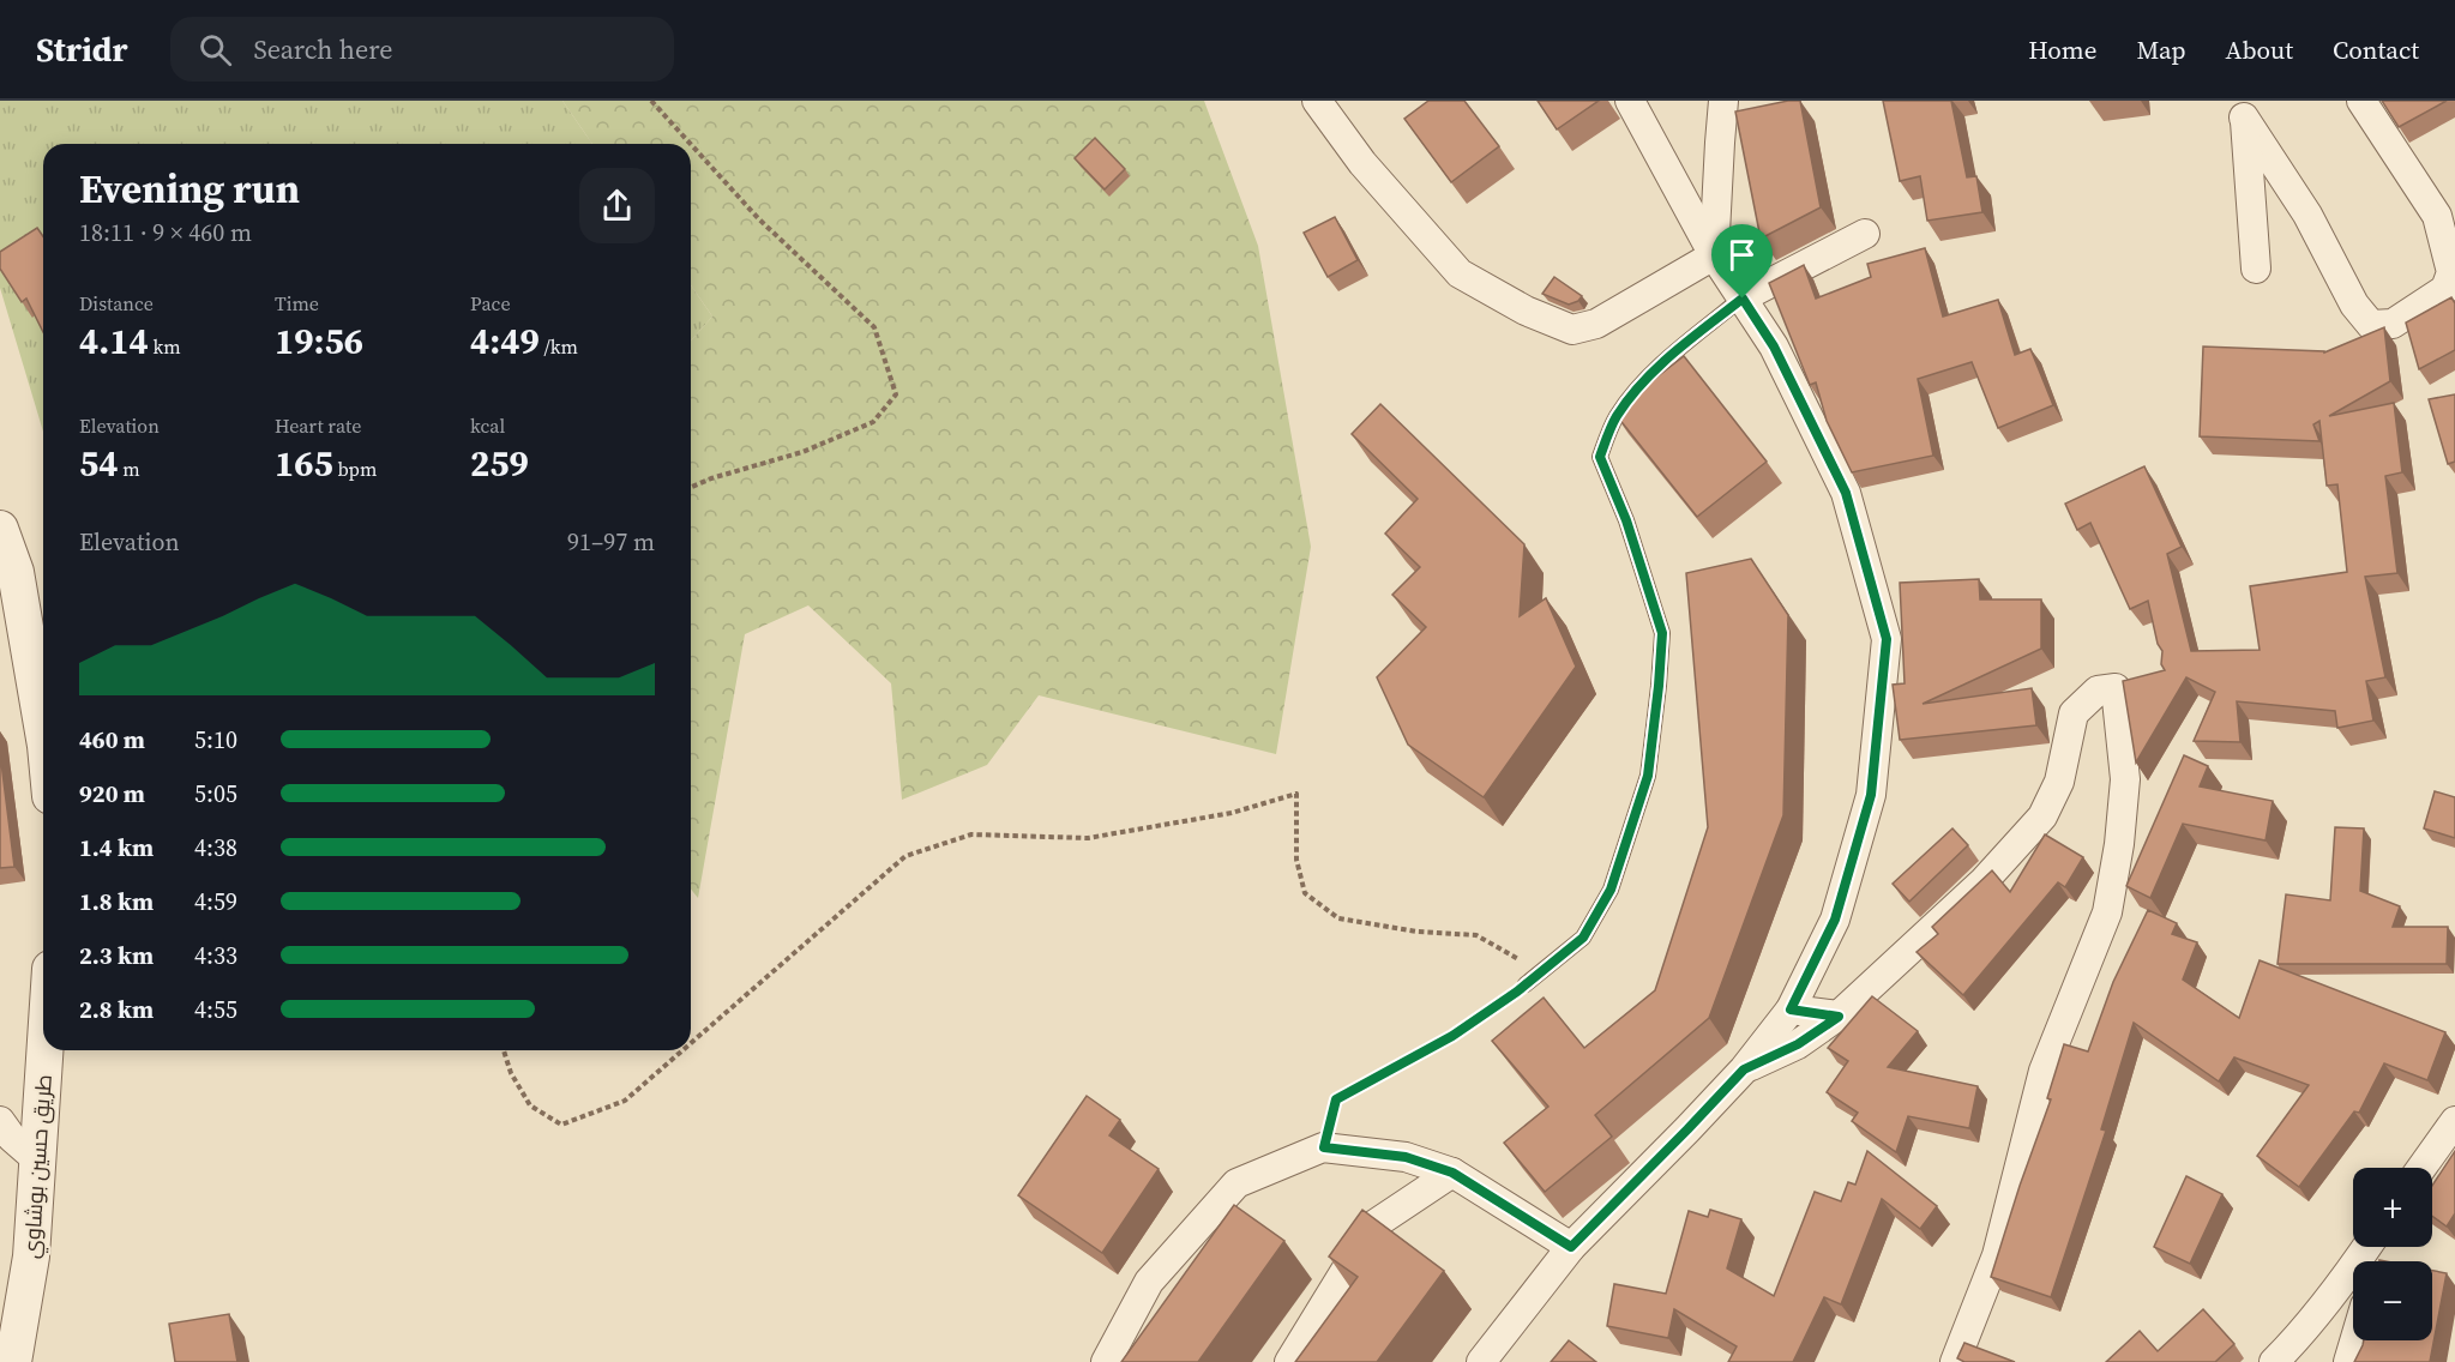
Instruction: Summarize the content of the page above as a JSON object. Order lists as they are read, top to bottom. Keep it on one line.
{"streets":{"street":["طريق حسين بوشاوي"]},"page":{"header":"Stridr","search":"Search here","nav":["Home","Map","About","Contact"],"heading":["Evening run","18:11 · 9 × 460 m"],"stats":[["Distance","4.14 km"],["Time","19:56"],["Pace","4:49 /km"],["Elevation","54 m"],["Heart rate","165 bpm"],["kcal","259"]],"chart":["Elevation","91–97 m"],"list":[{"name":"460 m","note":"5:10"},{"name":"920 m","note":"5:05"},{"name":"1.4 km","note":"4:38"},{"name":"1.8 km","note":"4:59"},{"name":"2.3 km","note":"4:33"},{"name":"2.8 km","note":"4:55"}],"map_buttons":["+","−"]}}
